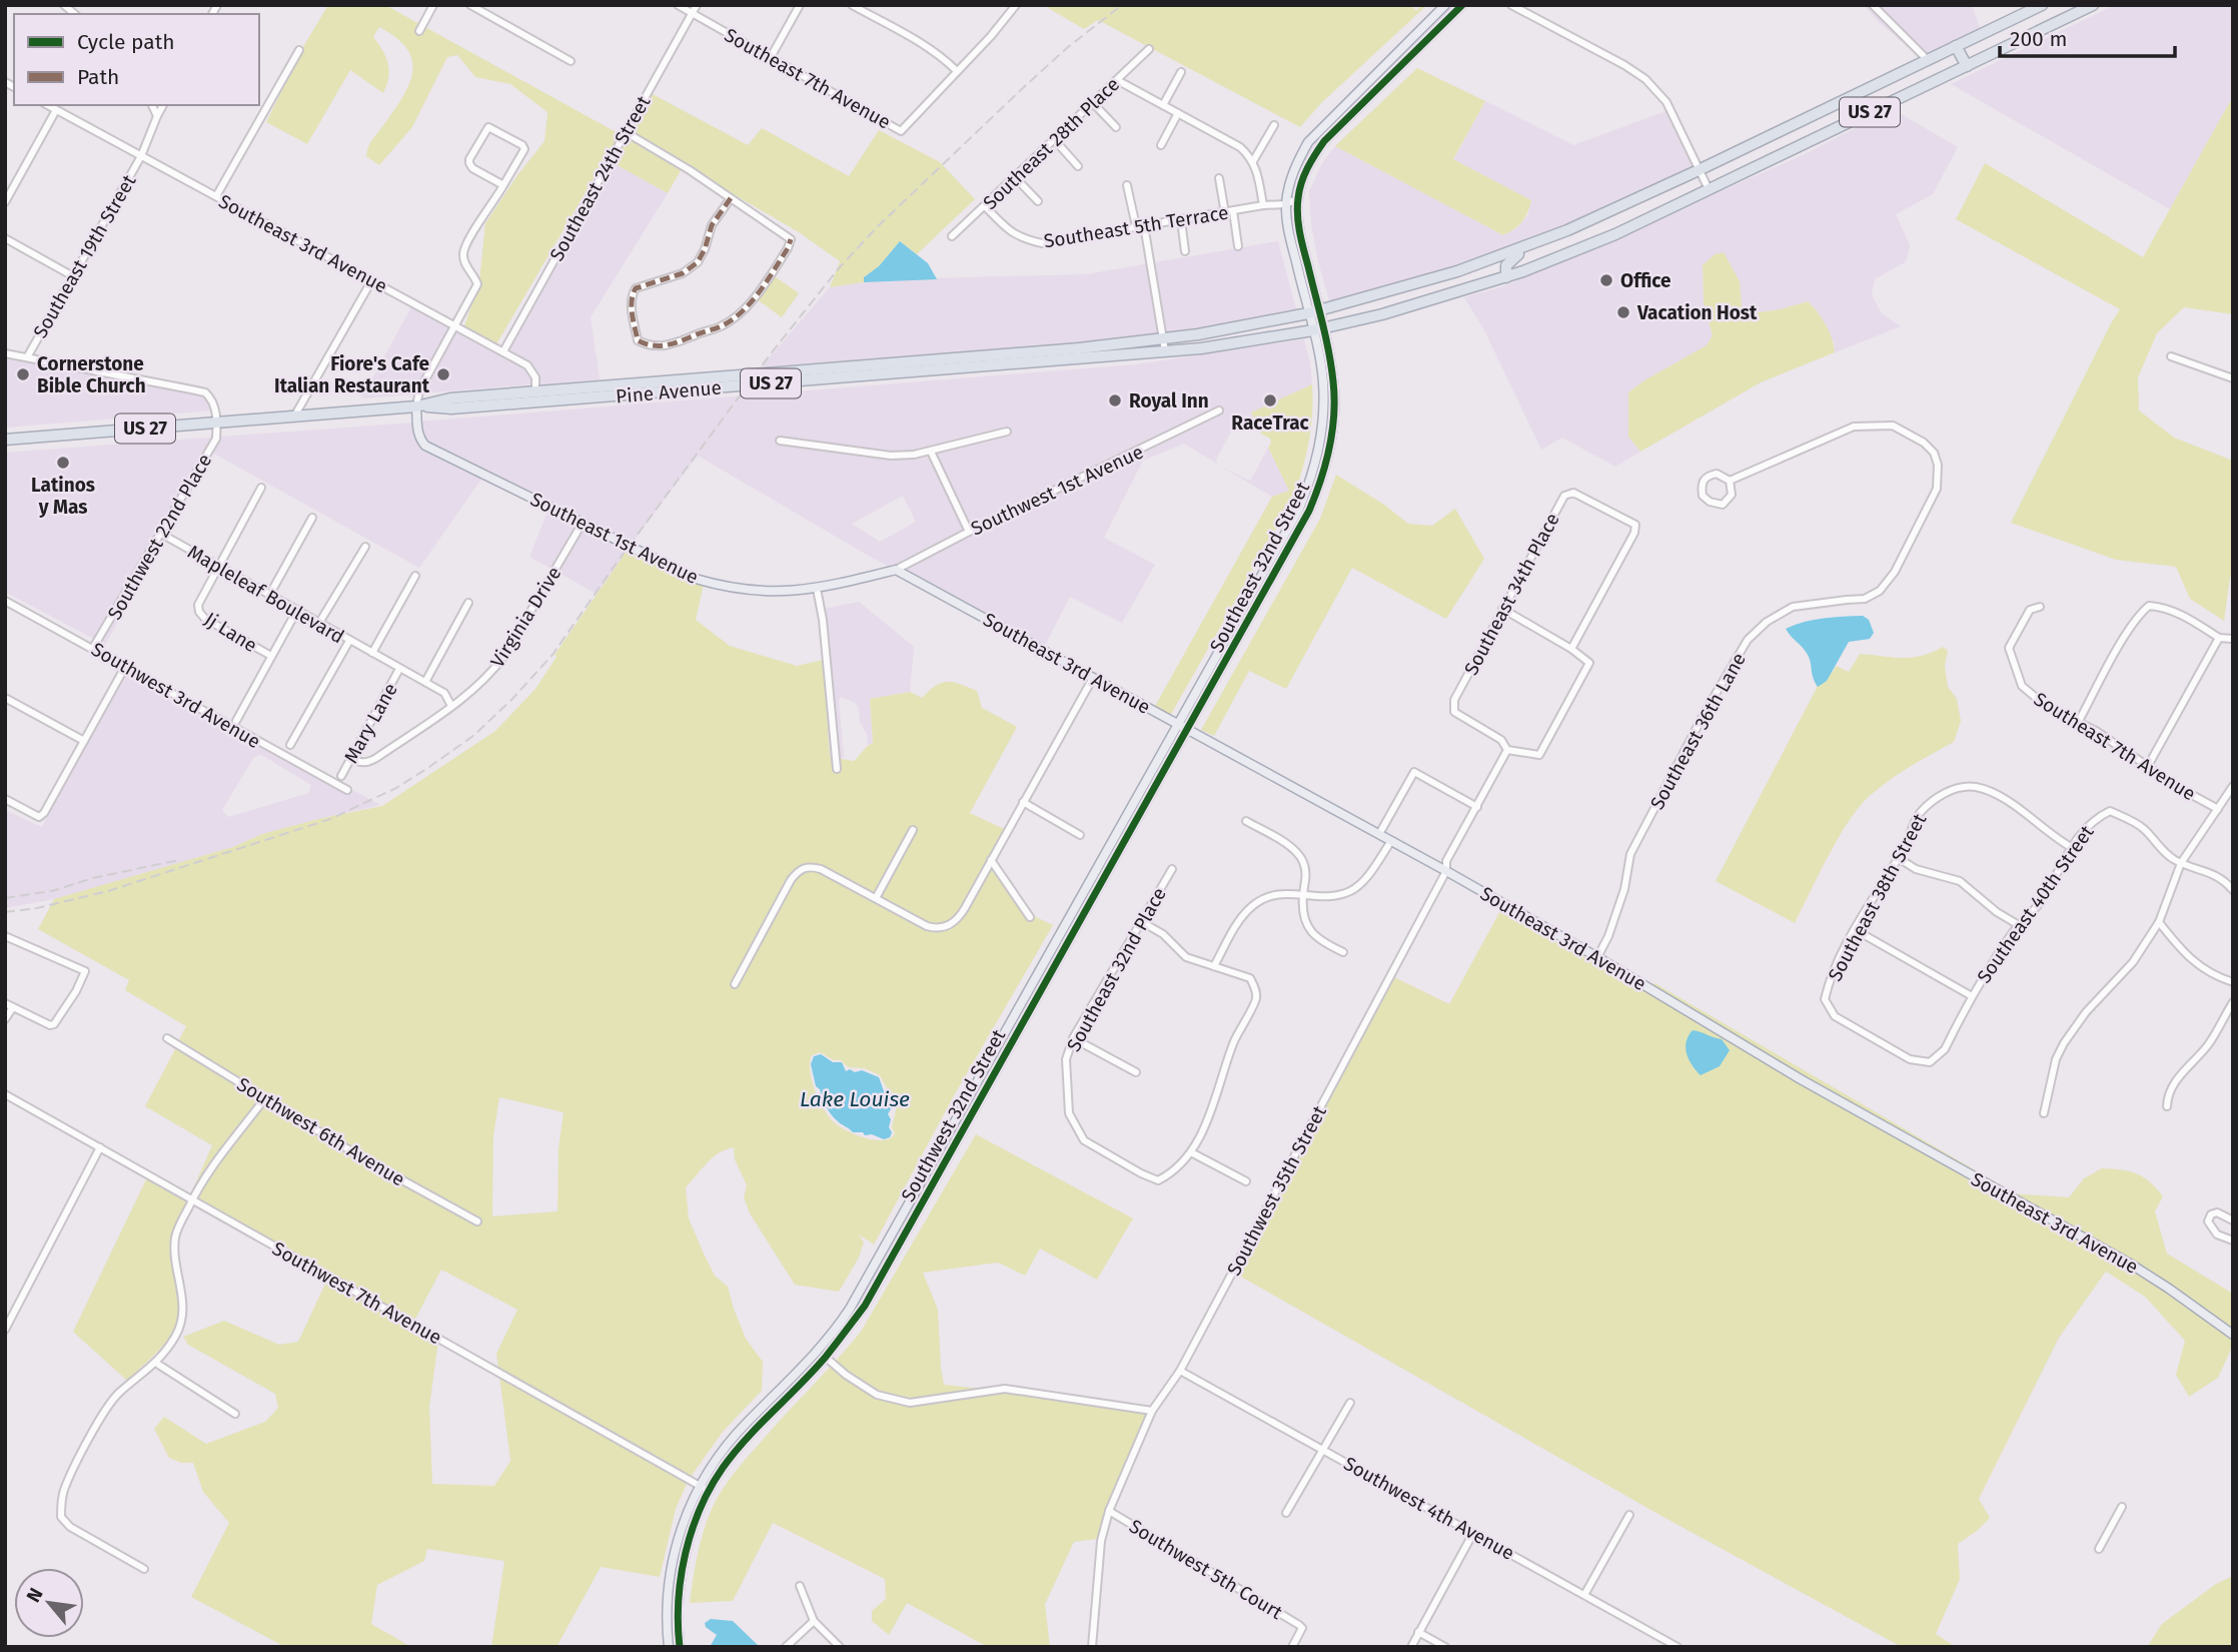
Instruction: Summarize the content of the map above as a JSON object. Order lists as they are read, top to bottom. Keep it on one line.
{"streets":{"highway":["US 27","Pine Avenue"],"main road":["Southeast 3rd Avenue","Southeast 1st Avenue","Southeast 32nd Street","Southwest 32nd Street"],"street":["Southeast 7th Avenue","Southeast 28th Place","Southeast 24th Street","Southeast 5th Terrace","Southeast 19th Street","Southwest 1st Avenue","Southwest 22nd Place","Mapleleaf Boulevard","Southeast 34th Place","Virginia Drive","Jj Lane","Southwest 3rd Avenue","Mary Lane","Southeast 36th Lane","Southeast 38th Street","Southeast 40th Street","Southeast 32nd Place","Southwest 6th Avenue","Southwest 35th Street","Southwest 7th Avenue","Southwest 4th Avenue","Southwest 5th Court"]},"crossings":[["Southeast 7th Avenue","Southeast 24th Street"],["US 27","Pine Avenue"],["US 27","Southeast 32nd Street"],["Southeast 28th Place","Southeast 5th Terrace"],["Southeast 24th Street","Southeast 3rd Avenue"],["Southeast 3rd Avenue","Southeast 19th Street"],["Southeast 3rd Avenue","Pine Avenue"],["Southeast 3rd Avenue","Southwest 1st Avenue"],["Southeast 3rd Avenue","Southeast 1st Avenue"],["Southeast 3rd Avenue","Southeast 32nd Street"],["Southeast 3rd Avenue","Southeast 36th Lane"],["Southeast 3rd Avenue","Southwest 32nd Street"],["Southeast 3rd Avenue","Southwest 35th Street"],["Pine Avenue","Southwest 22nd Place"],["Pine Avenue","Southeast 1st Avenue"],["Southwest 1st Avenue","Southeast 1st Avenue"],["Southwest 22nd Place","Mapleleaf Boulevard"],["Southwest 22nd Place","Southwest 3rd Avenue"],["Southeast 1st Avenue","Virginia Drive"],["Southeast 32nd Street","Southwest 32nd Street"],["Mapleleaf Boulevard","Virginia Drive"],["Mapleleaf Boulevard","Jj Lane"],["Mapleleaf Boulevard","Mary Lane"],["Southeast 34th Place","Southwest 35th Street"],["Virginia Drive","Mary Lane"],["Southeast 38th Street","Southeast 40th Street"],["Southwest 32nd Street","Southwest 7th Avenue"],["Southwest 35th Street","Southwest 4th Avenue"],["Southwest 35th Street","Southwest 5th Court"]],"water":["Lake Louise"],"places":["Office","Vacation Host","Cornerstone Bible Church","Fiore's Cafe Italian Restaurant","Royal Inn","RaceTrac","Latinos y Mas"],"legend":["Cycle path","Path"],"scale_bar":"200 m","north":"top left"}
